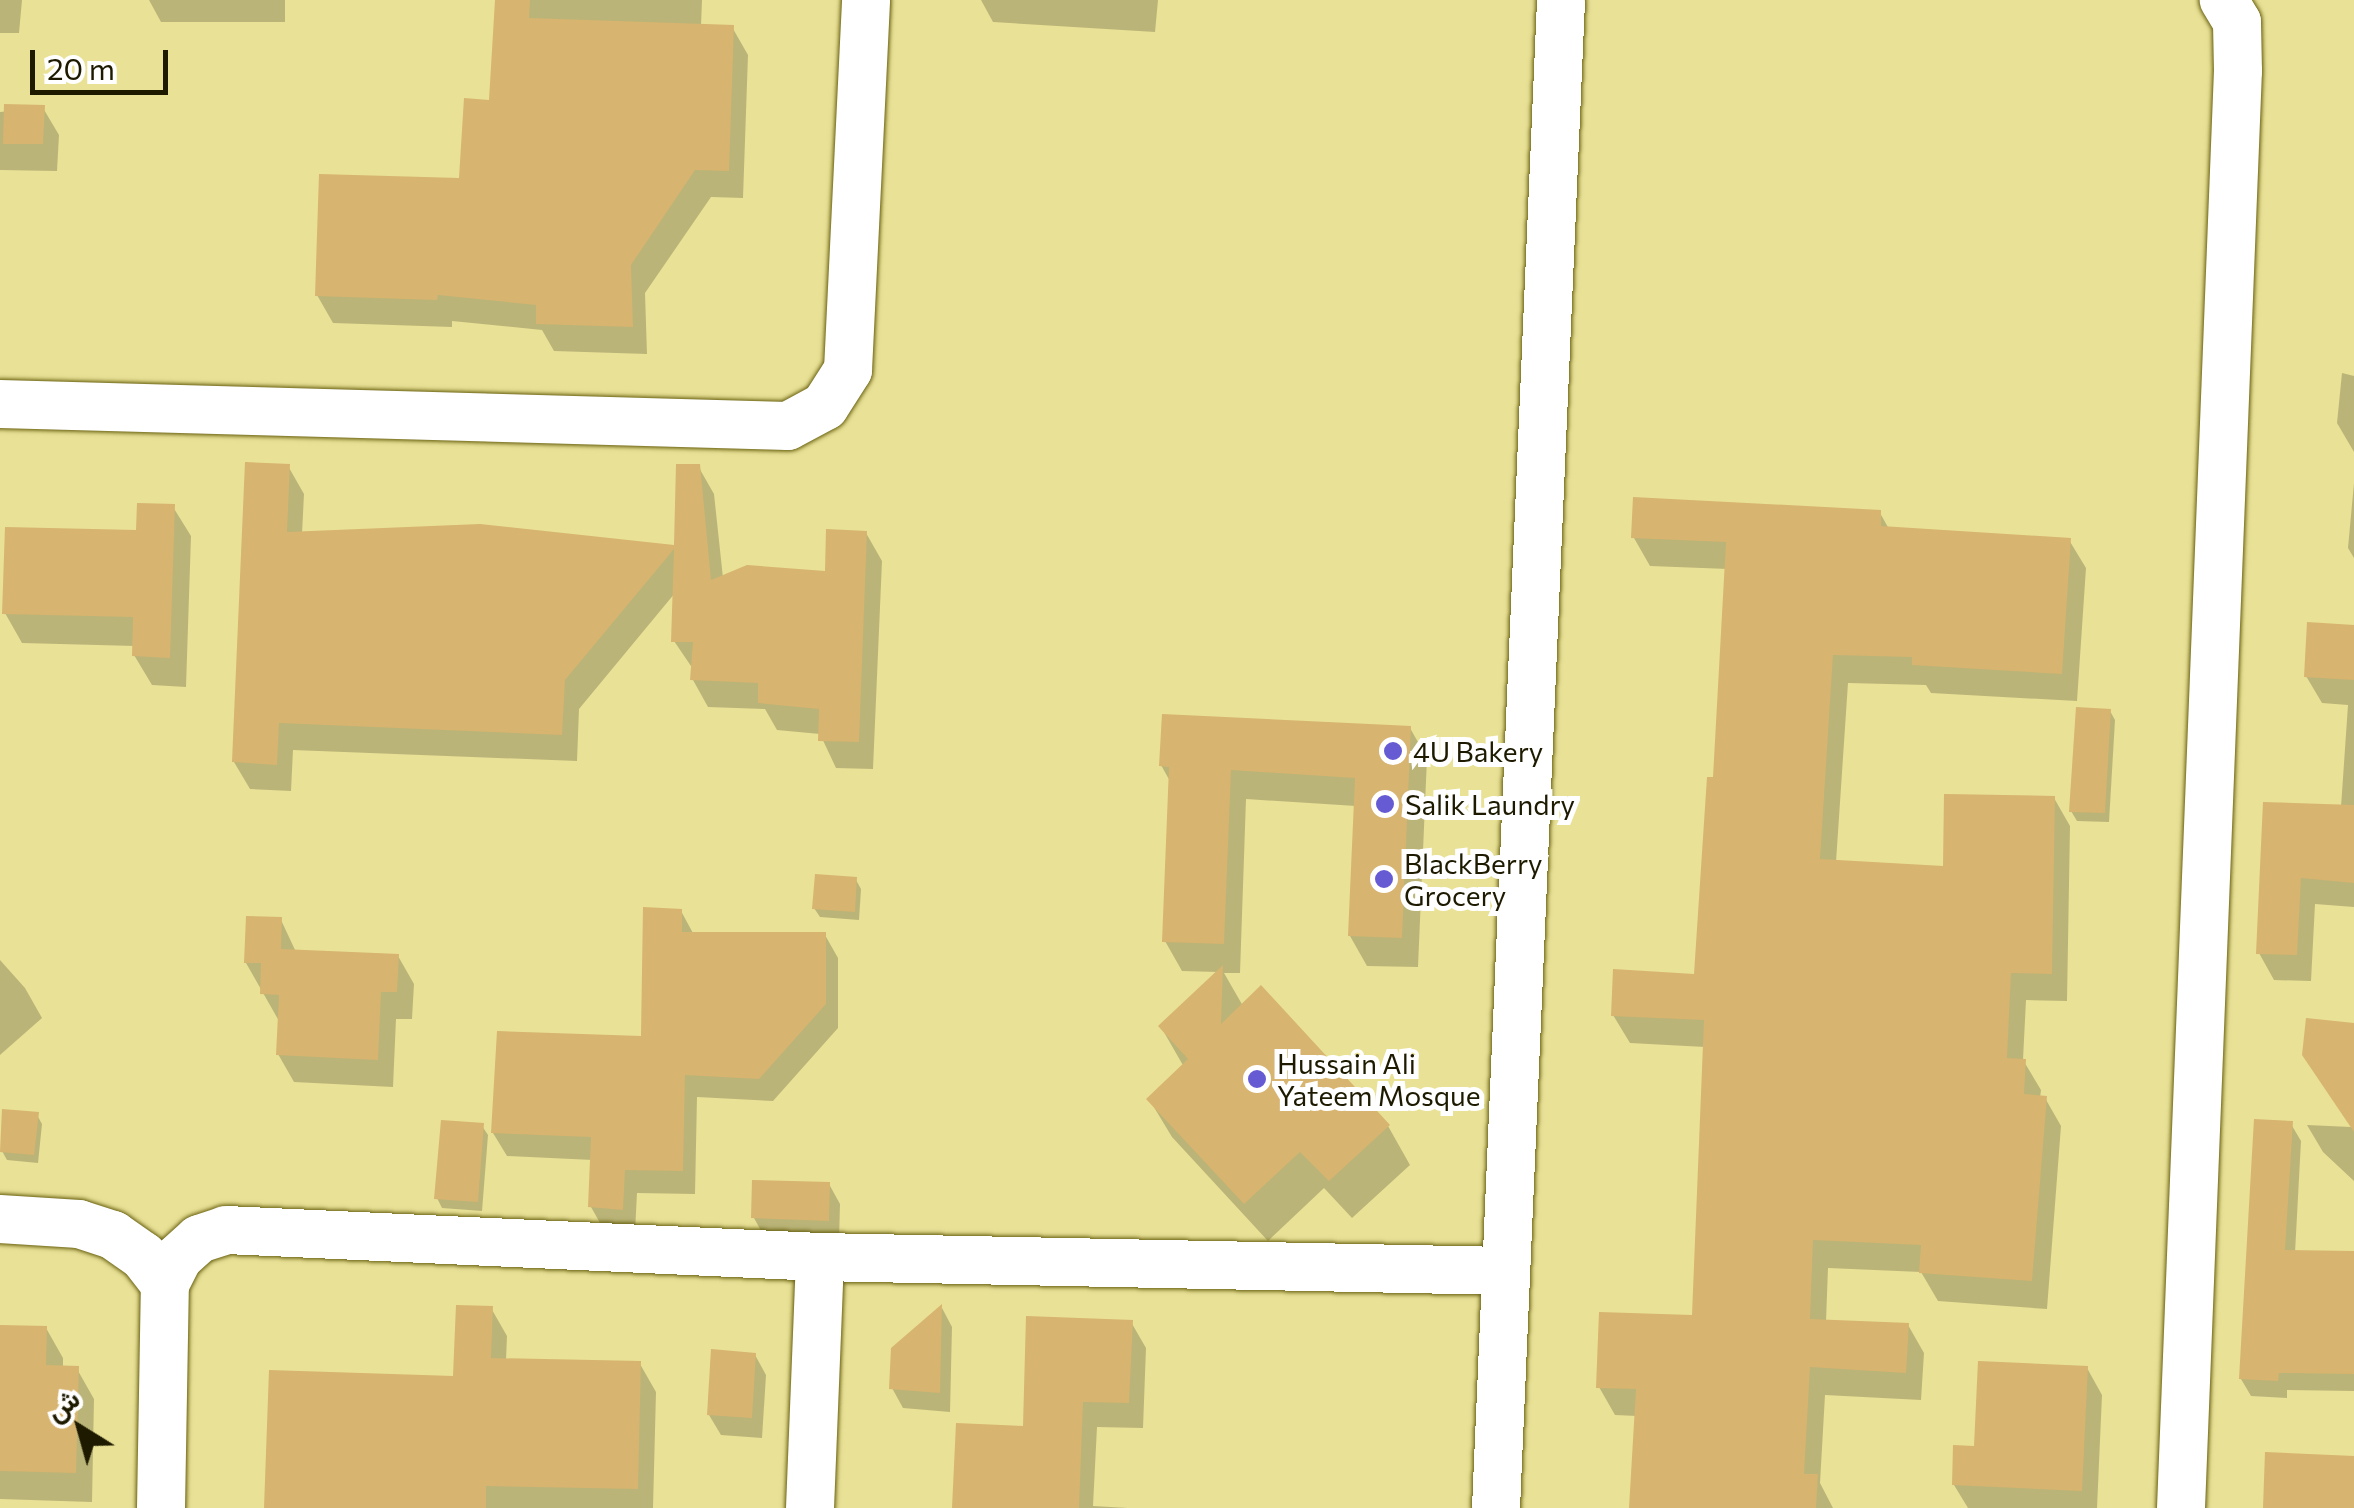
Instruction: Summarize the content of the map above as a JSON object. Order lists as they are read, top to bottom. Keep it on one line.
{"places":["4U Bakery","Salik Laundry","BlackBerry Grocery","Hussain Ali Yateem Mosque"],"scale_bar":"20 m","north":"top left"}
